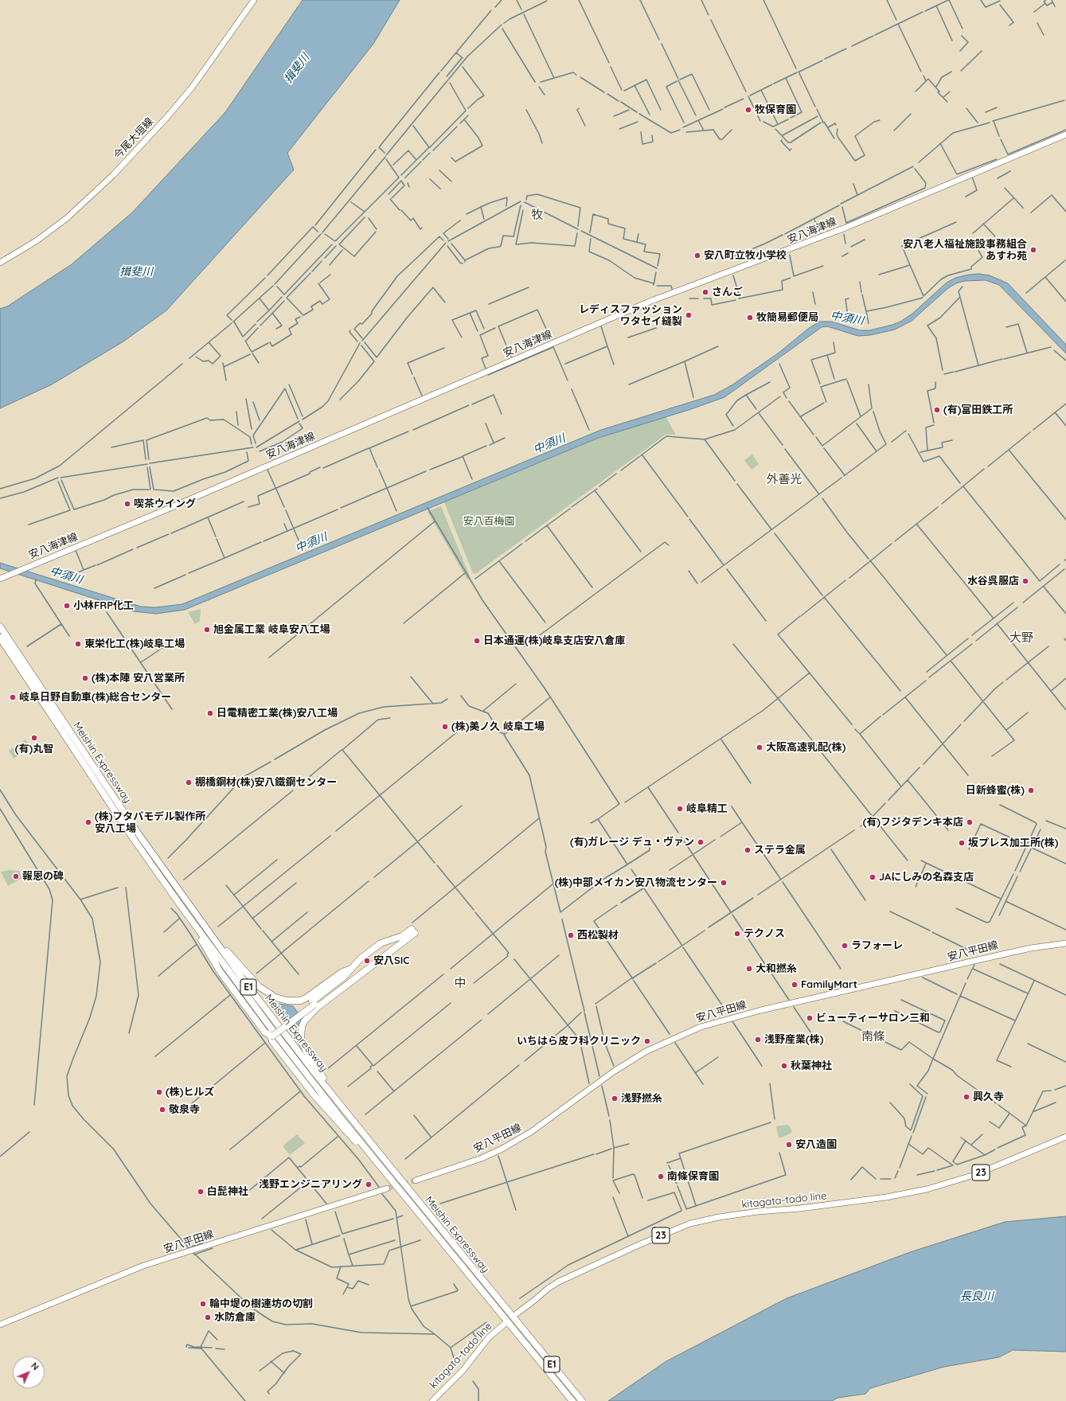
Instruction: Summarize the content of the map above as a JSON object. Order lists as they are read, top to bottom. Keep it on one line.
{"streets":{"highway":["Meishin Expressway","E1"],"main road":["今尾大垣線","安八海津線","安八平田線","23","kitagata-tado line"]},"districts":["牧","外善光","大野","中","南條"],"water":["揖斐川","中須川","長良川"],"parks":["安八百梅園"],"places":["牧保育園","安八老人福祉施設事務組合 あすわ苑","安八町立牧小学校","さんご","レディスファッション ワタセイ縫製","牧簡易郵便局","(有)富田鉄工所","喫茶ウイング","水谷呉服店","小林FRP化工","旭金属工業 岐阜安八工場","日本通運(株)岐阜支店安八倉庫","東栄化工(株)岐阜工場","(株)本陣 安八営業所","岐阜日野自動車(株)総合センター","日電精密工業(株)安八工場","(株)美ノ久 岐阜工場","(有)丸智","大阪高速乳配(株)","棚橋鋼材(株)安八鐵鋼センター","日新蜂蜜(株)","岐阜精工","(株)フタバモデル製作所 安八工場","(有)フジタデンキ本店","(有)ガレージ デュ・ヴァン","坂プレス加工所(株)","ステラ金属","報恩の碑","JAにしみの名森支店","(株)中部メイカン安八物流センター","テクノス","西松製材","ラフォーレ","安八SIC","大和撚糸","FamilyMart","ビューティーサロン三和","浅野産業(株)","いちはら皮フ科クリニック","秋葉神社","(株)ヒルズ","興久寺","浅野撚糸","敬泉寺","安八造園","南條保育園","浅野エンジニアリング","白髭神社","輪中堤の樹連坊の切割","水防倉庫"],"north":"top right"}
